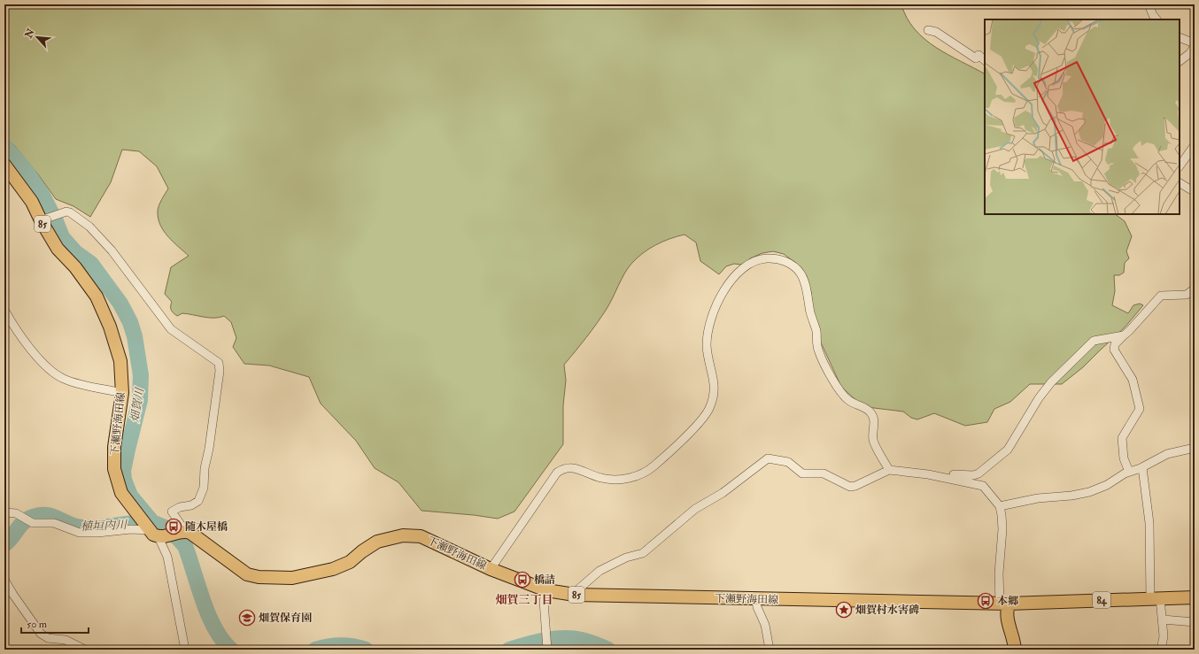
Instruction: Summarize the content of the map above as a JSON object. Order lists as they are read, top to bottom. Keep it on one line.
{"streets":{"main road":["85","下瀬野海田線","84"]},"crossings":[["下瀬野海田線","84"]],"districts":["畑賀三丁目"],"water":["畑賀川","植垣内川"],"places":{"bus stop":["随木屋橋","橋詰","本郷"],"place":["畑賀村水害碑"],"school or university":["畑賀保育園"]},"scale_bar":"50 m","north":"top left"}
